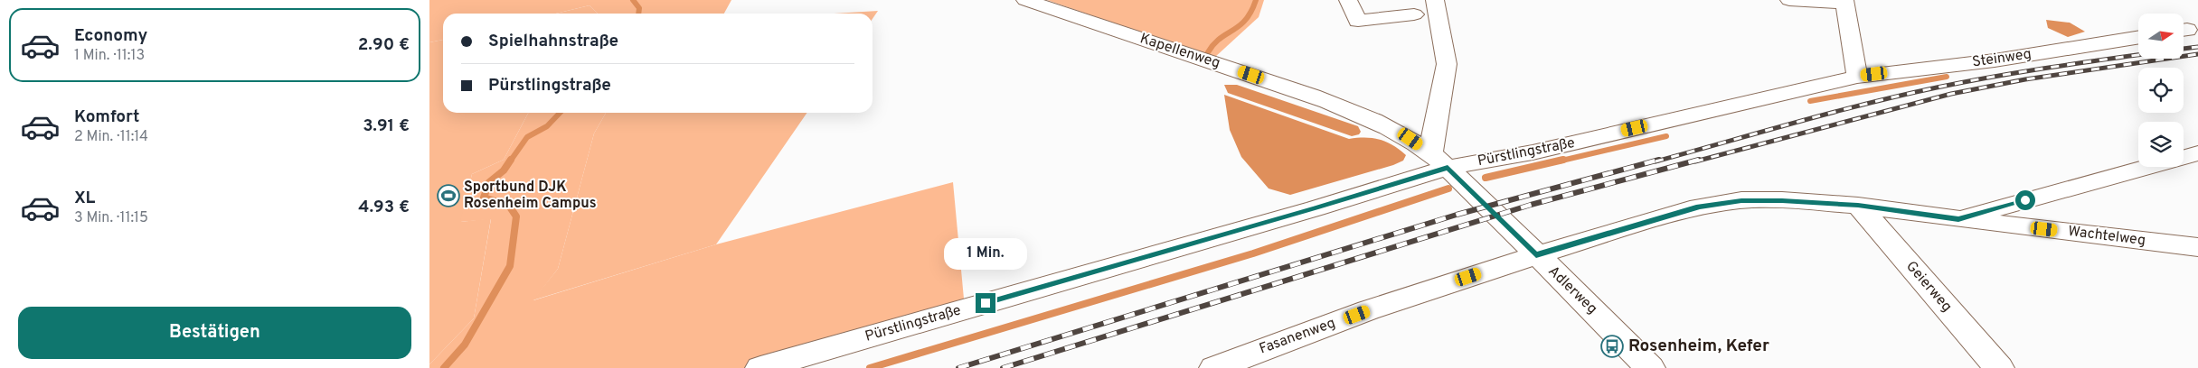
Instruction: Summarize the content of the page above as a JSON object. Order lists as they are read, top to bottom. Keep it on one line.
{"streets":{"street":["Kapellenweg","Steinweg","Pürstlingstraße","Wachtelweg","Geierweg","Adlerweg","Fasanenweg"]},"crossings":[["Kapellenweg","Pürstlingstraße"],["Kapellenweg","Adlerweg"],["Steinweg","Pürstlingstraße"],["Pürstlingstraße","Adlerweg"],["Wachtelweg","Geierweg"],["Wachtelweg","Adlerweg"],["Wachtelweg","Fasanenweg"],["Adlerweg","Fasanenweg"]],"places":{"sports":["Sportbund DJK Rosenheim Campus"],"bus stop":["Rosenheim, Kefer"]},"north":"right","page":{"list":[{"name":"Economy","note":"1 Min. · 11:13","value":"2.90 €"},{"name":"Komfort","note":"2 Min. · 11:14","value":"3.91 €"},{"name":"XL","note":"3 Min. · 11:15","value":"4.93 €"}],"banner":["Spielhahnstraße","Pürstlingstraße"],"bubble":"1 Min.","buttons":"Bestätigen"}}
